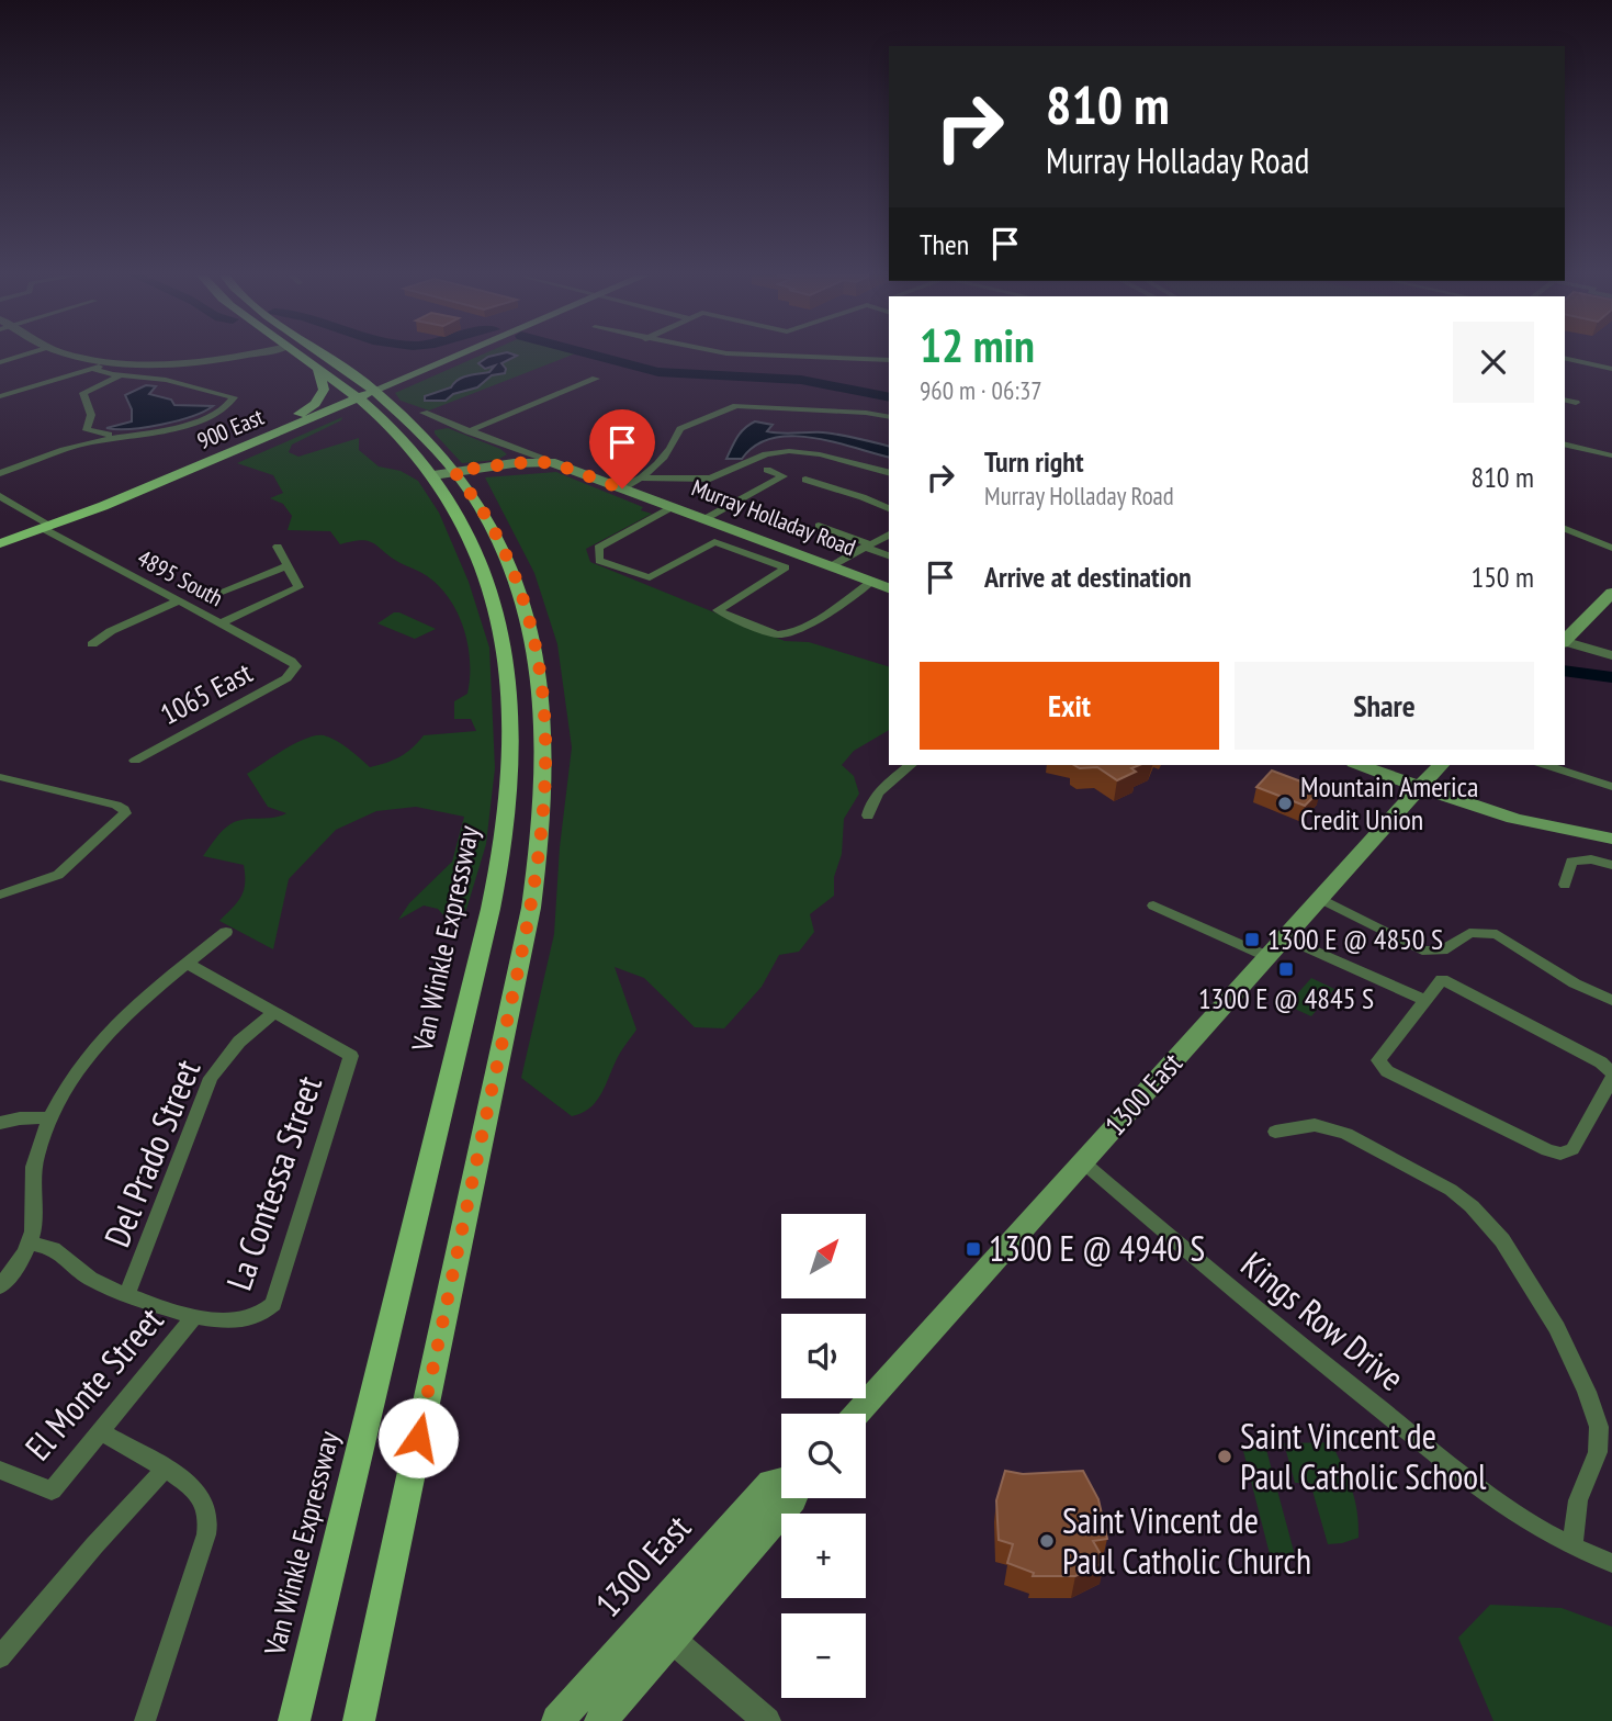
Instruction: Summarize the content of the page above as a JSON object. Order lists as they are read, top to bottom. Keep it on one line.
{"streets":{"main road":["900 East","Murray Holladay Road","Van Winkle Expressway","1300 East"],"street":["4895 South","1065 East","Del Prado Street","La Contessa Street","Kings Row Drive","El Monte Street"]},"crossings":[["900 East","4895 South"],["900 East","Van Winkle Expressway"],["Murray Holladay Road","Van Winkle Expressway"],["4895 South","1065 East"],["1300 East","Kings Row Drive"],["Del Prado Street","La Contessa Street"],["La Contessa Street","El Monte Street"]],"places":{"other":["Mountain America Credit Union","Saint Vincent de Paul Catholic School","Saint Vincent de Paul Catholic Church"],"transit":["1300 E @ 4850 S","1300 E @ 4845 S","1300 E @ 4940 S"]},"north":"top right","page":{"turn":["810 m","Murray Holladay Road"],"then":"Then","heading":["12 min","960 m · 06:37"],"list":[{"name":"Turn right","note":"Murray Holladay Road","value":"810 m"},{"name":"Arrive at destination","value":"150 m"}],"buttons":["Exit","Share"],"map_buttons":["+","−"]}}
